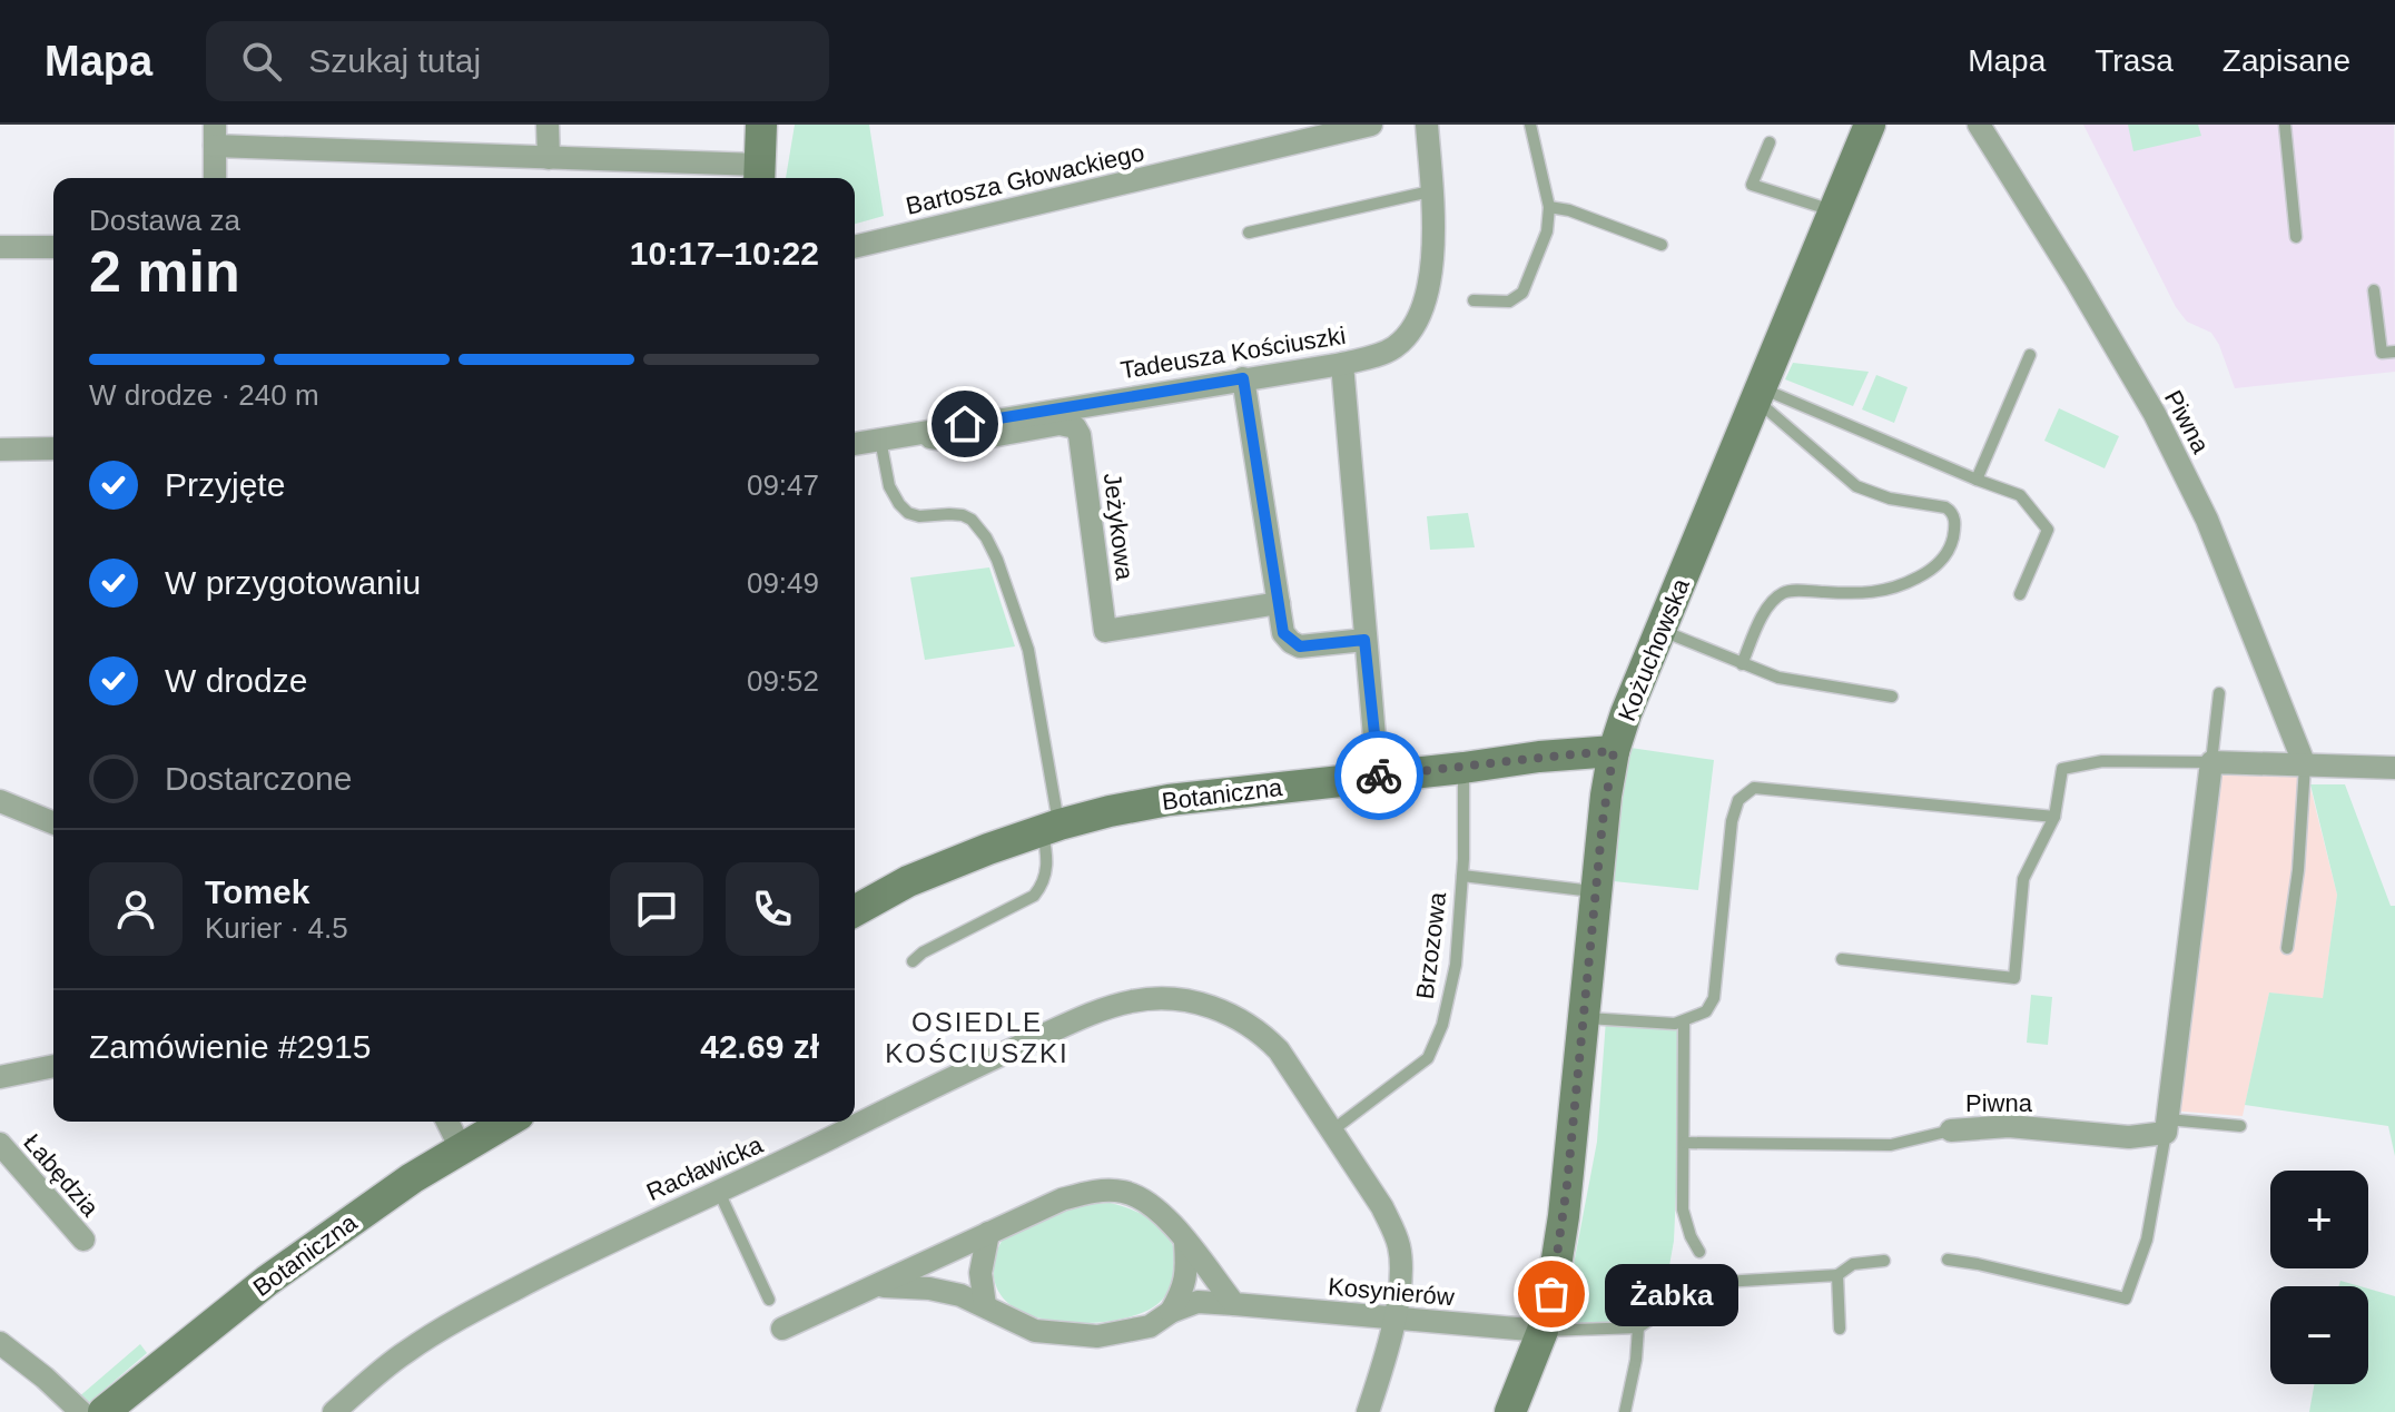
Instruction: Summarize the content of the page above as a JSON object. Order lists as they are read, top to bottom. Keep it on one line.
{"streets":{"main road":["Kożuchowska","Botaniczna"],"street":["Bartosza Głowackiego","Tadeusza Kościuszki","Piwna","Jeżykowa","Racławicka","Łabędzia","Kosynierów"],"lane":["Brzozowa"]},"crossings":[["Tadeusza Kościuszki","Jeżykowa"],["Kożuchowska","Botaniczna"],["Kożuchowska","Kosynierów"],["Botaniczna","Brzozowa"],["Brzozowa","Racławicka"],["Racławicka","Kosynierów"]],"districts":["OSIEDLE KOŚCIUSZKI"],"places":["Żabka"],"page":{"header":"Mapa","search":"Szukaj tutaj","nav":["Mapa","Trasa","Zapisane"],"heading":["2 min","Dostawa za","10:17–10:22"],"panel":["Tomek","Kurier · 4.5","Zamówienie #2915","42.69 zł"],"bar":"W drodze · 240 m","list":[["Przyjęte","09:47"],["W przygotowaniu","09:49"],["W drodze","09:52"],"Dostarczone"],"map_buttons":["+","−"],"bubble":"Żabka"}}
